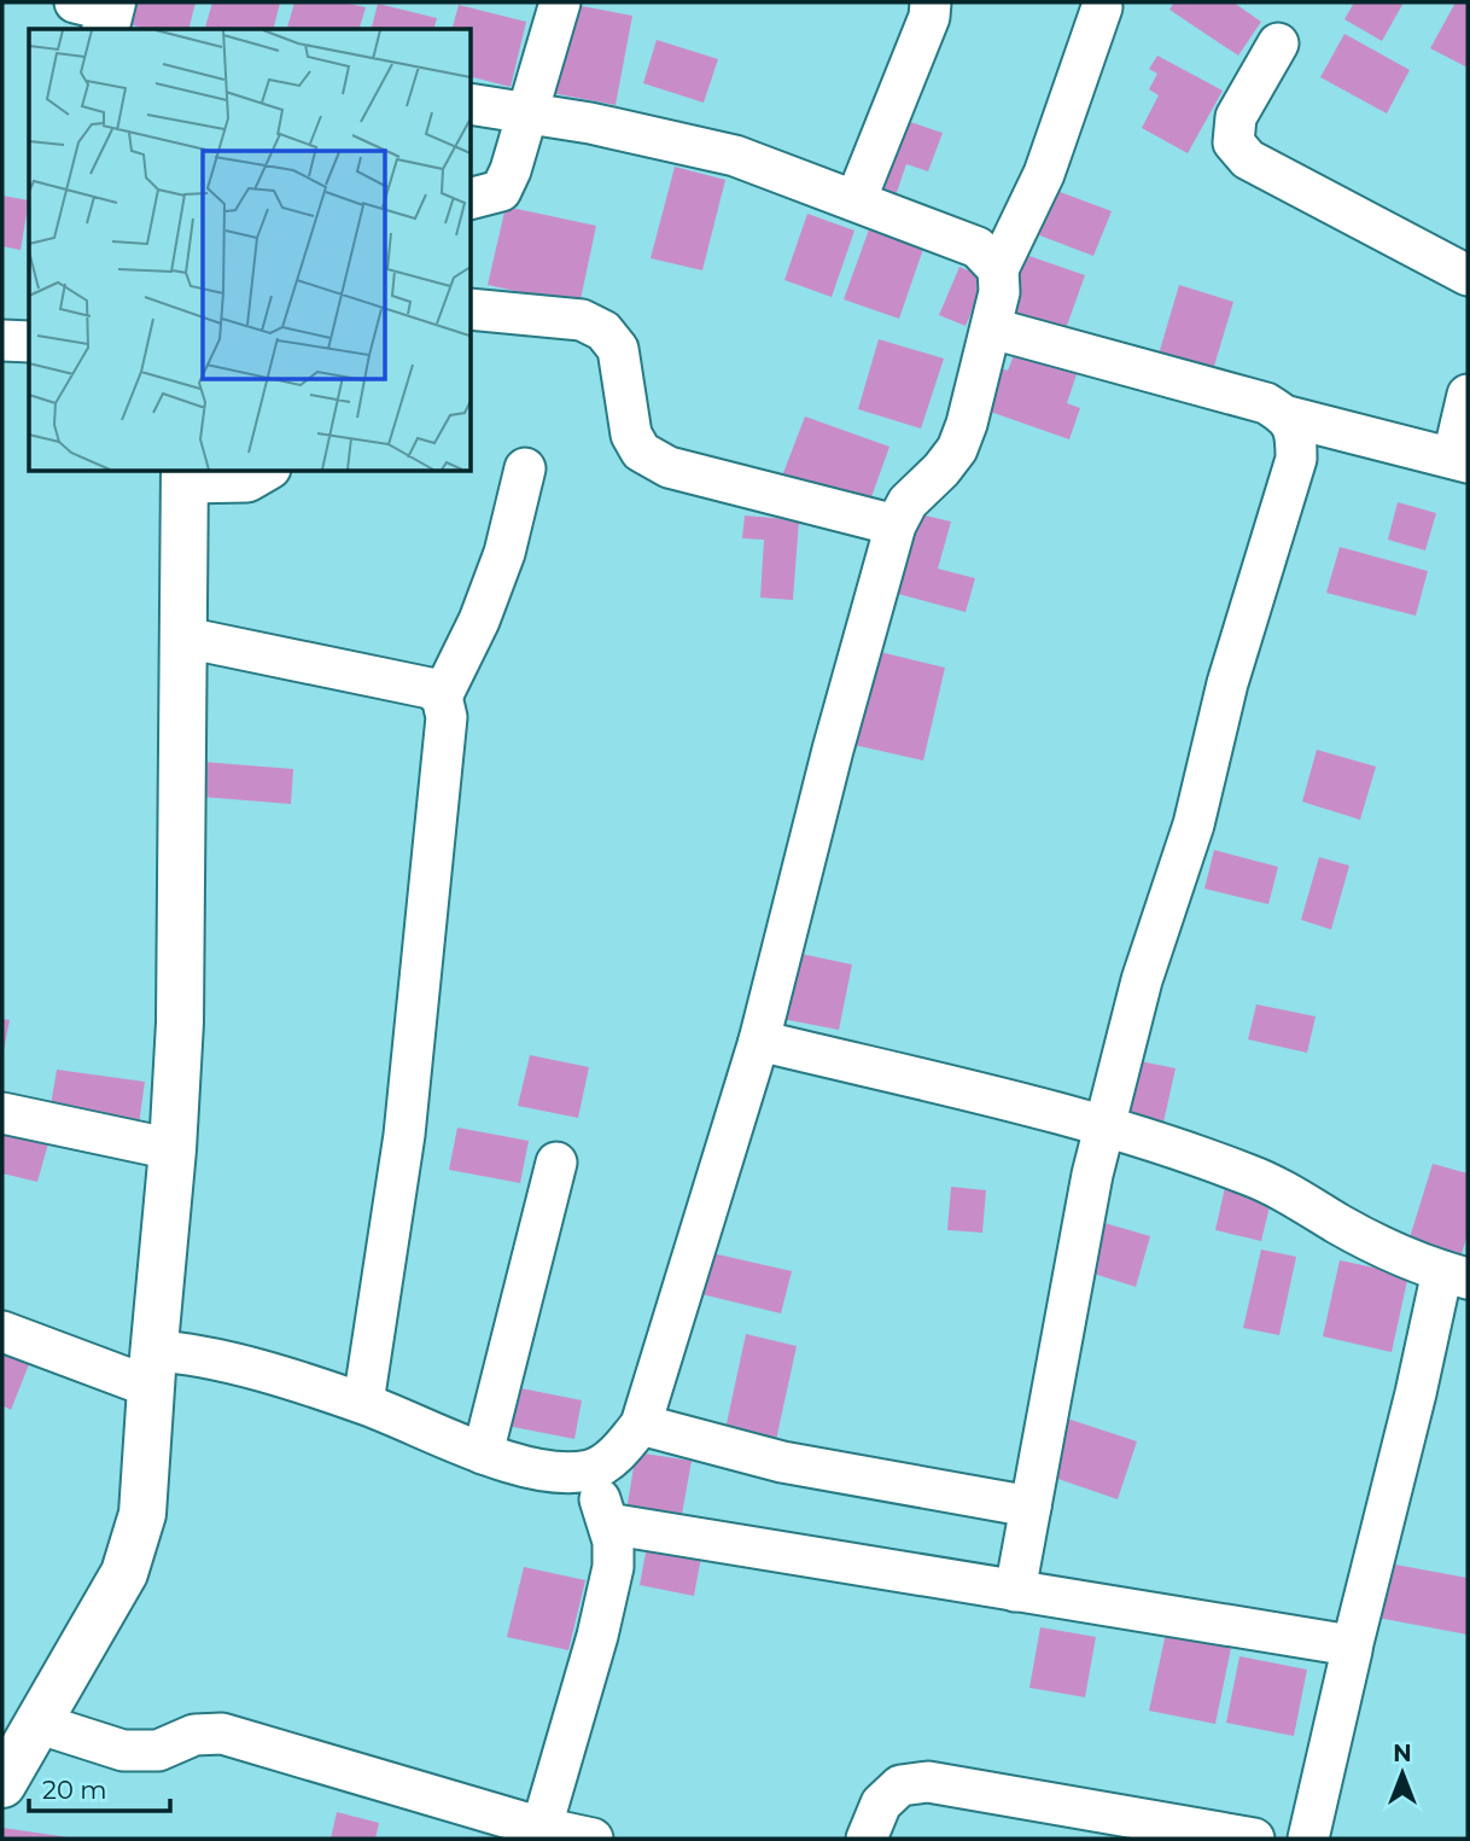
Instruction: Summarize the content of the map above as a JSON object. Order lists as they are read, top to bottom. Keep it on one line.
{"scale_bar":"20 m","north":"top"}
